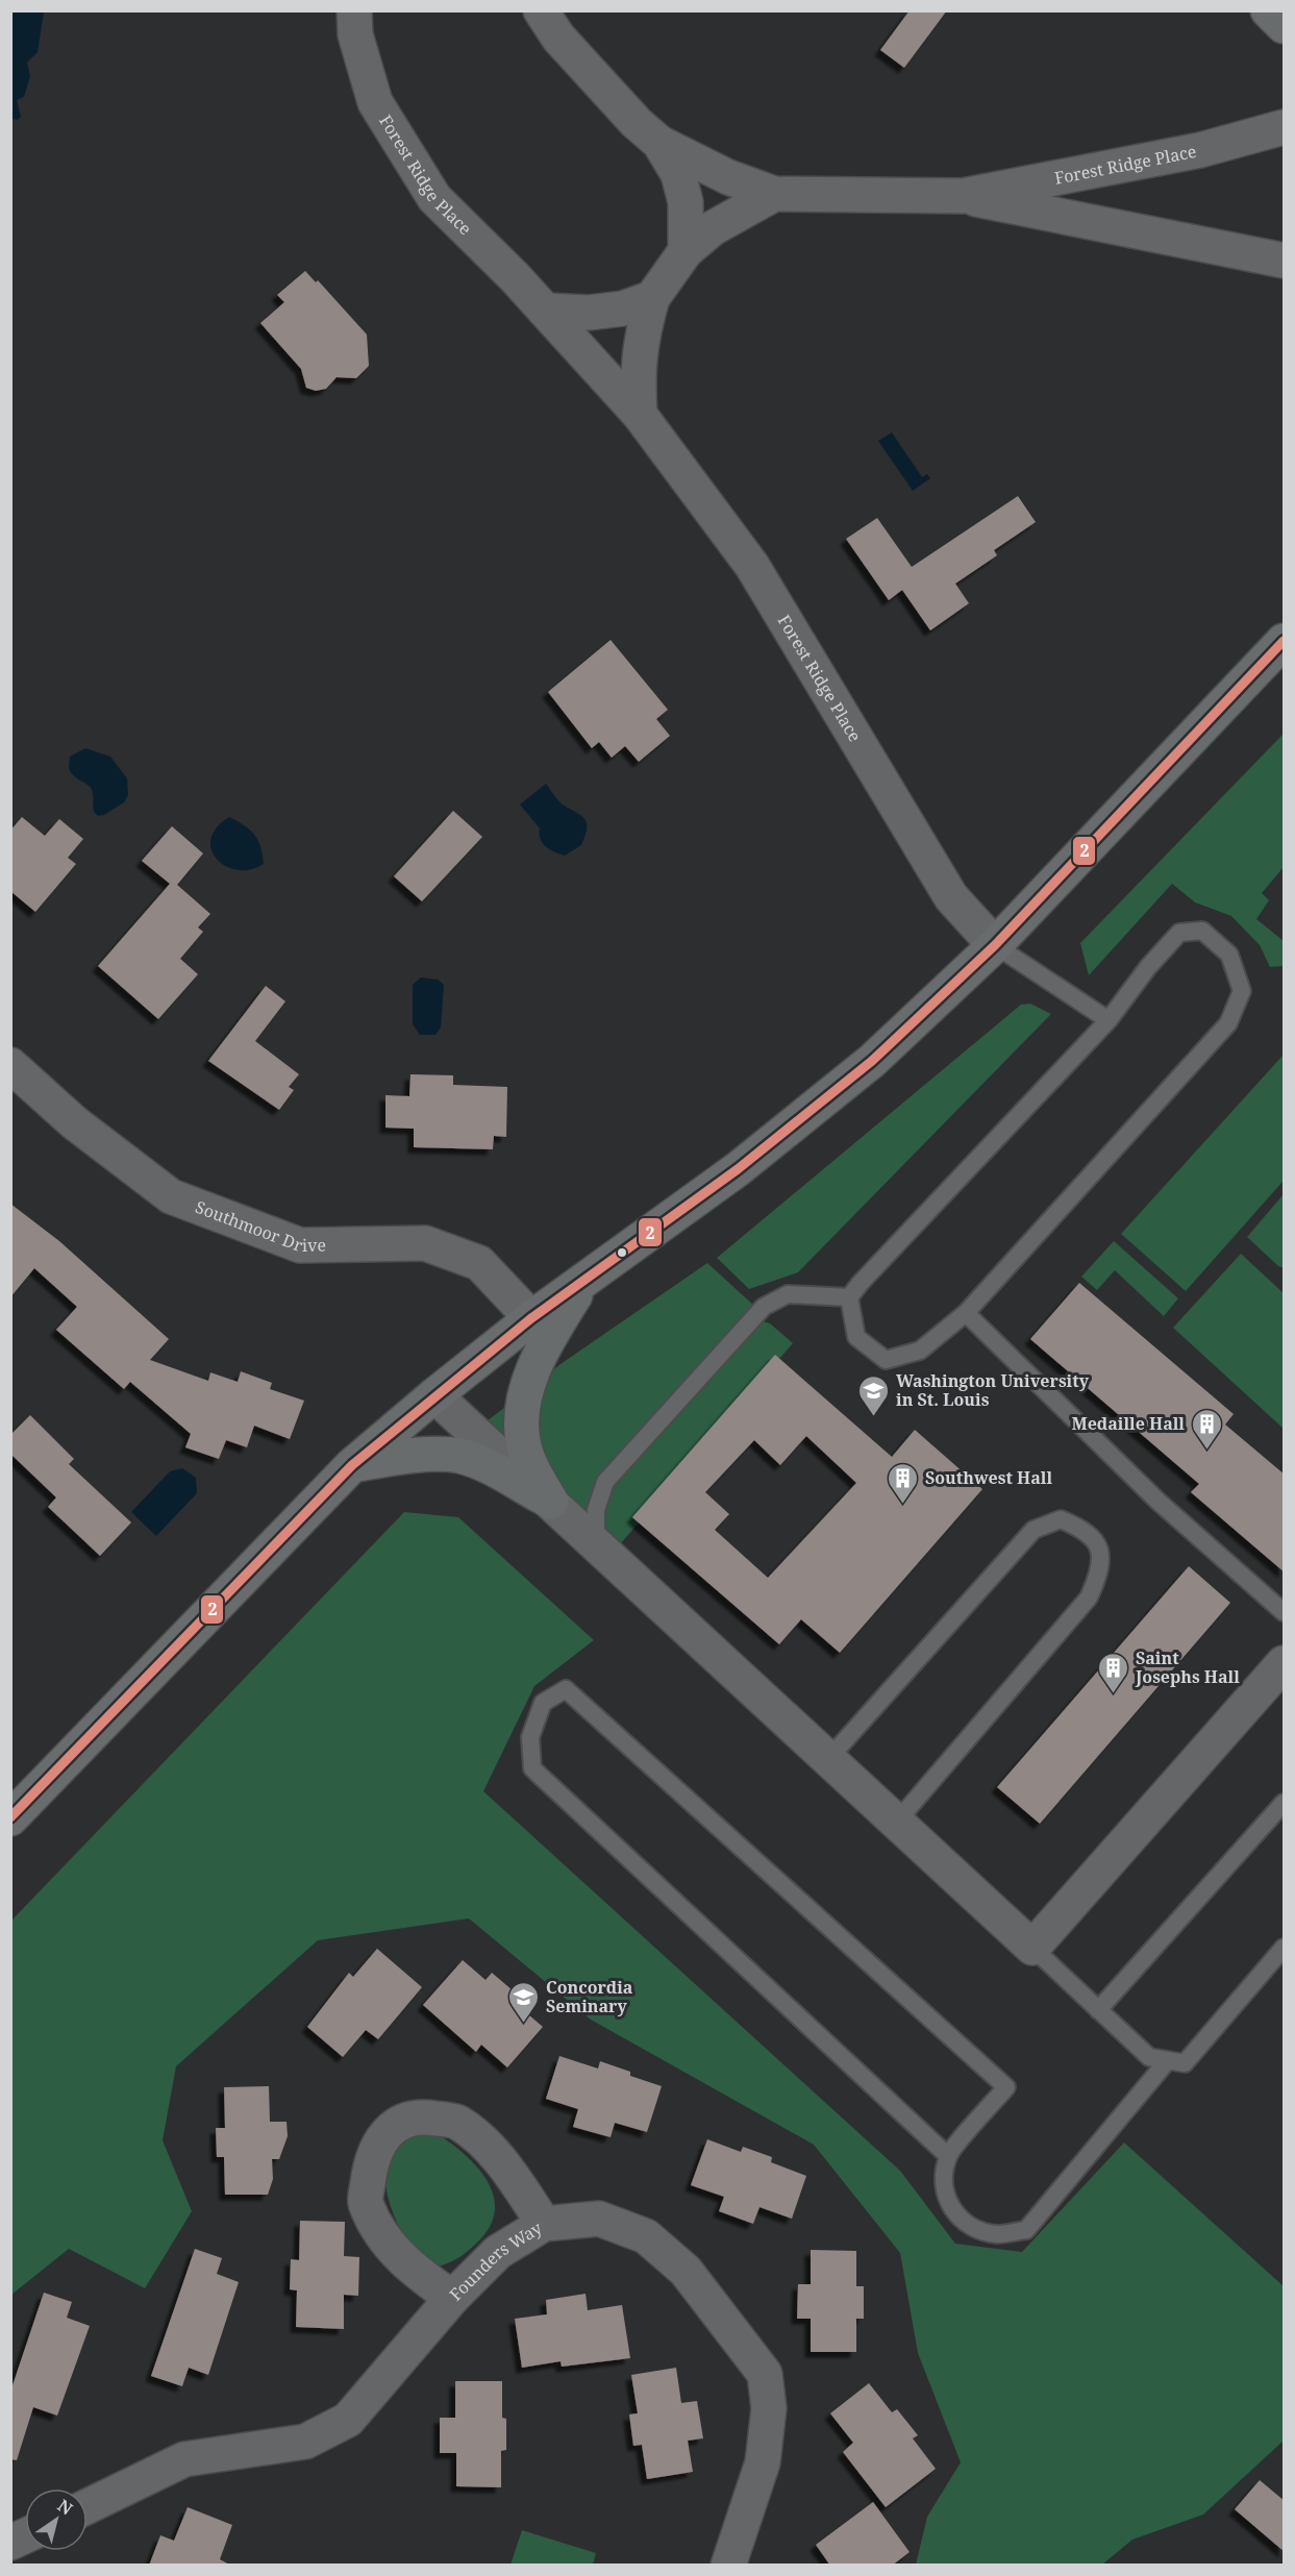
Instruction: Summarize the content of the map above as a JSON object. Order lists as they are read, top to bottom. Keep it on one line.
{"streets":{"street":["Forest Ridge Place","Southmoor Drive","Founders Way"]},"places":{"school or university":["Washington University in St. Louis","Concordia Seminary"],"building":["Medaille Hall","Southwest Hall","Saint Josephs Hall"]},"lines":["transit line 2"],"north":"top right"}
